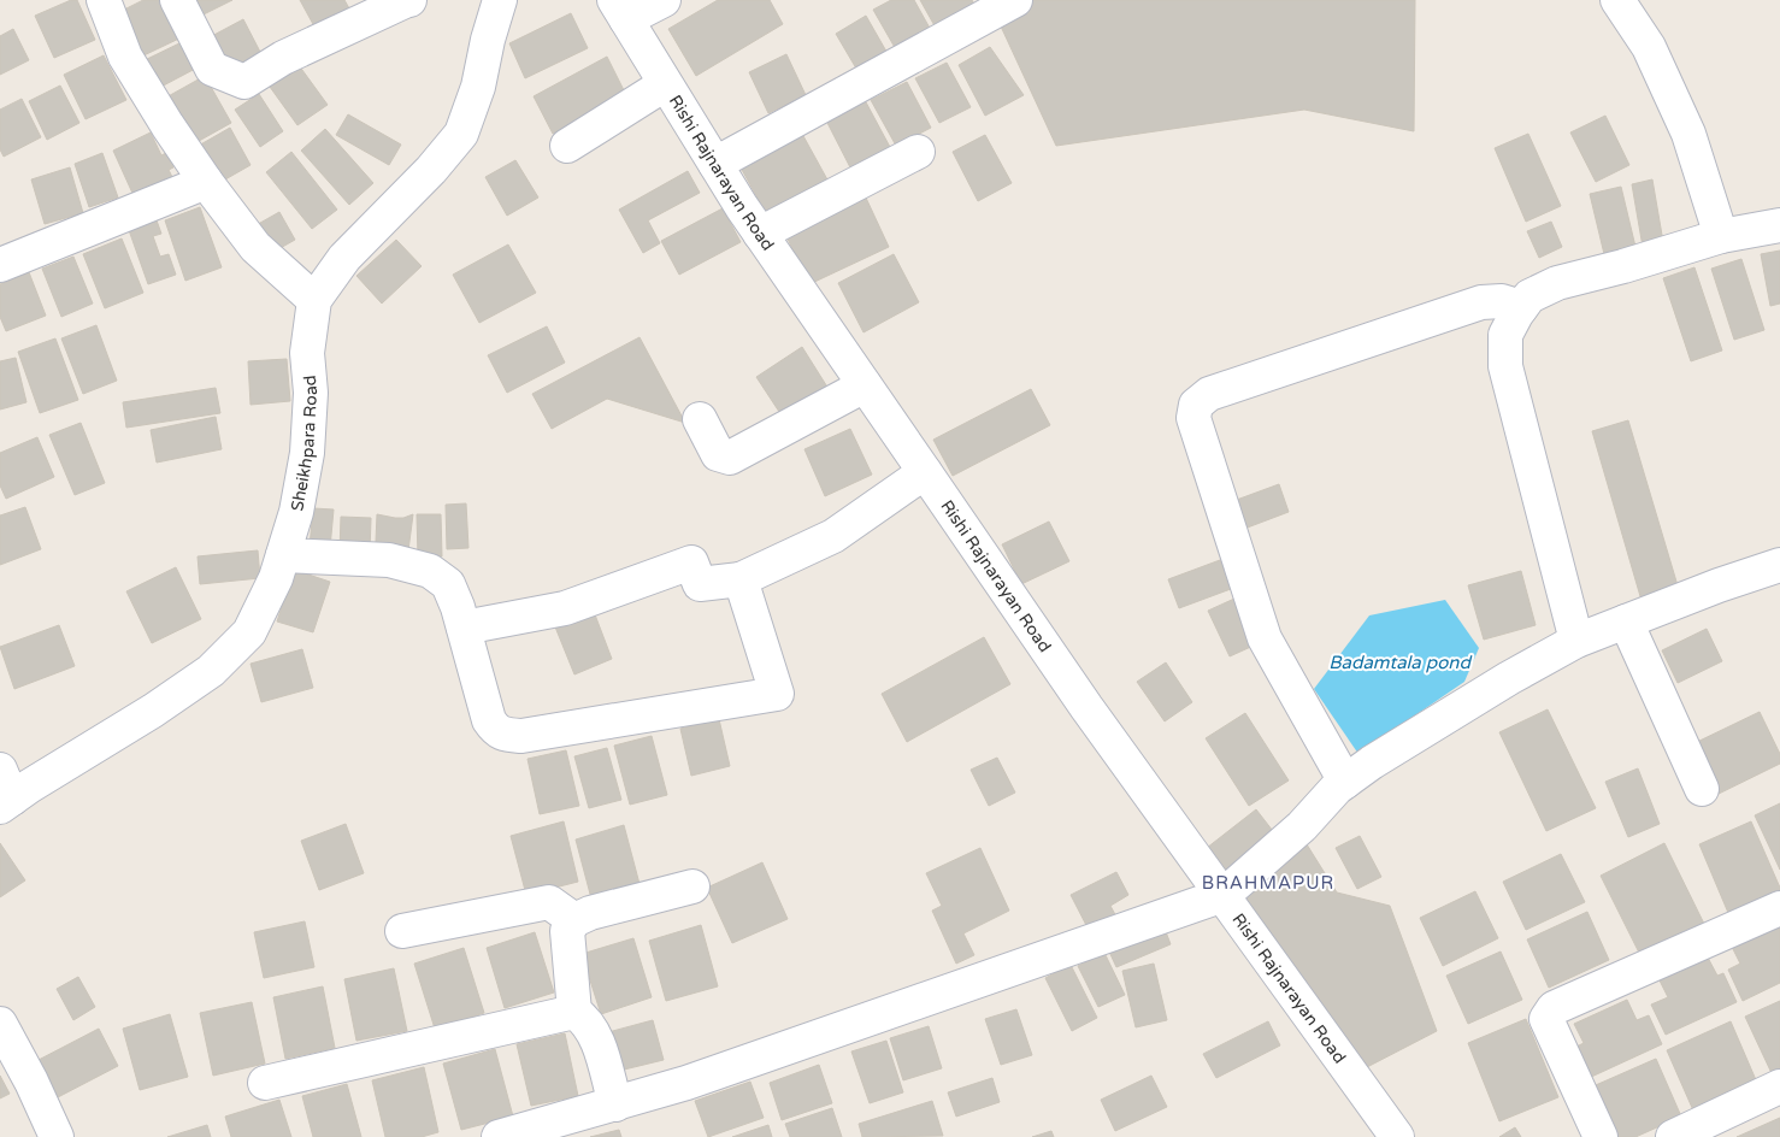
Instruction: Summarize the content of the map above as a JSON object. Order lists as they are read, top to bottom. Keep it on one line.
{"streets":{"street":["Rishi Rajnarayan Road","Sheikhpara Road"]},"districts":["BRAHMAPUR"],"water":["Badamtala pond"]}
